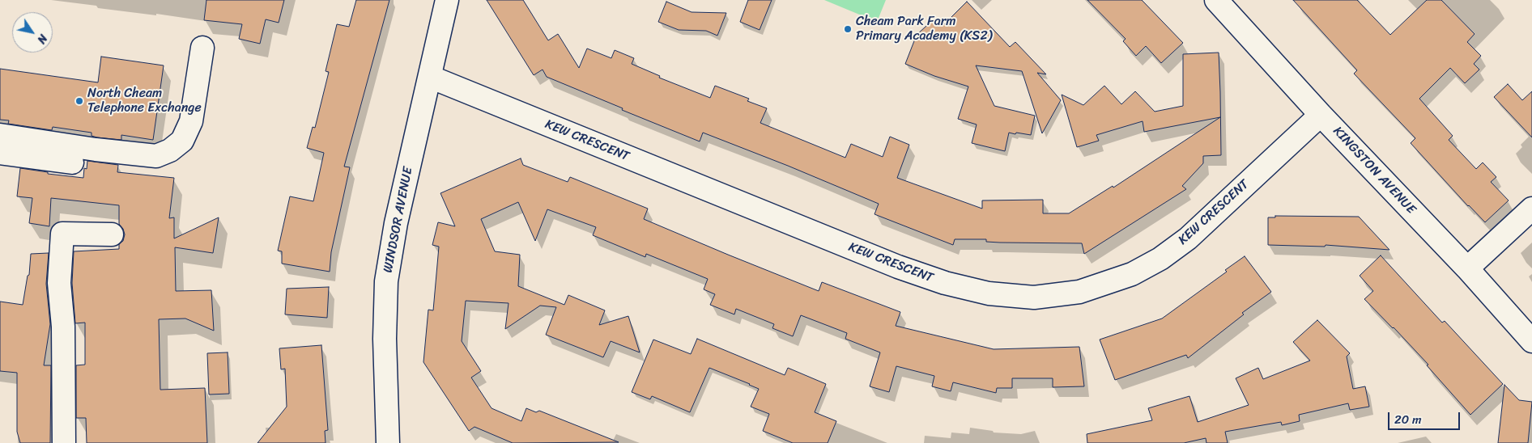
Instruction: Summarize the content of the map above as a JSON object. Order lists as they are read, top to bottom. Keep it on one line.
{"streets":{"street":["KEW CRESCENT","KINGSTON AVENUE","WINDSOR AVENUE"]},"crossings":[["KEW CRESCENT","KINGSTON AVENUE"],["KEW CRESCENT","WINDSOR AVENUE"]],"places":["Cheam Park Farm Primary Academy (KS2)","North Cheam Telephone Exchange"],"scale_bar":"20 m","north":"bottom right"}
